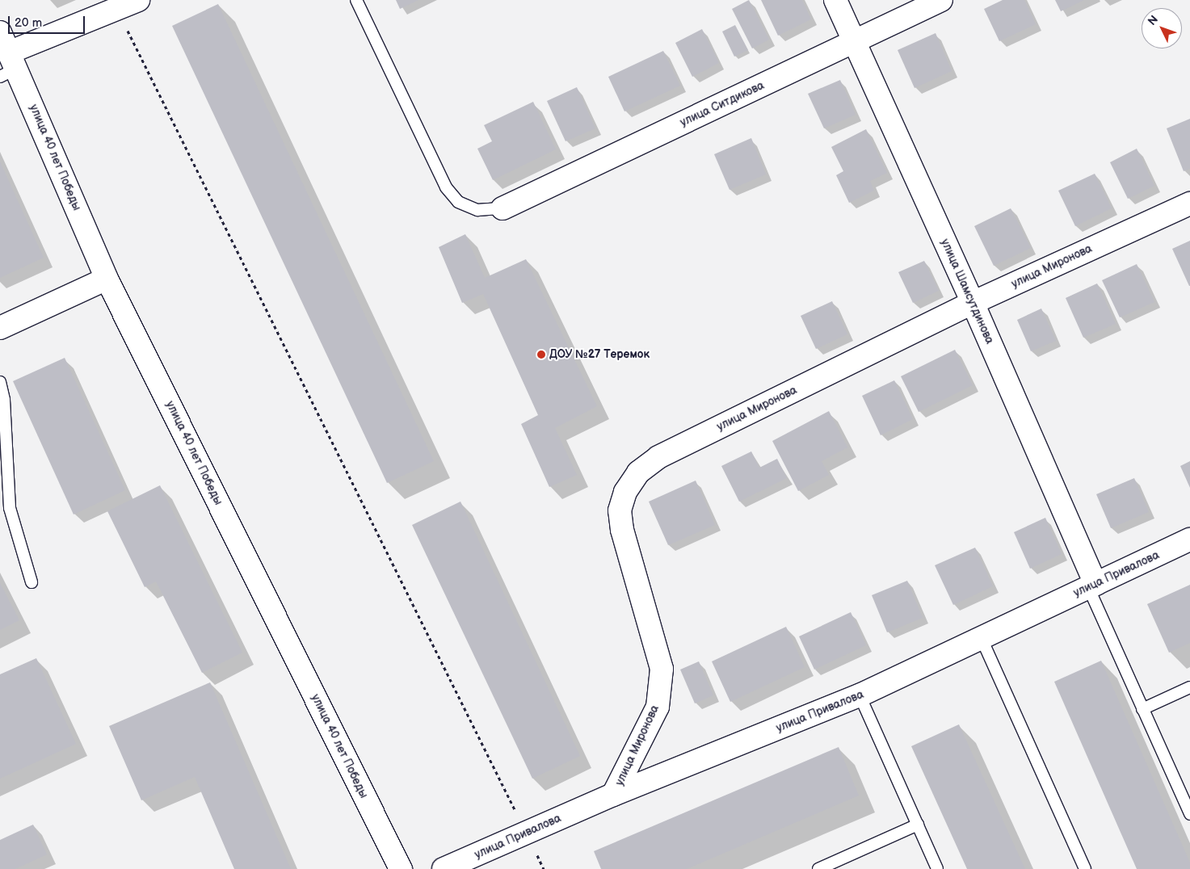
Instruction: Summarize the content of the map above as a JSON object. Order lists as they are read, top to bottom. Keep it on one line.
{"streets":{"street":["улица Ситдикова","улица 40 лет Победы","улица Миронова","улица Шамсутдинова","улица Привалова"]},"crossings":[["улица Ситдикова","улица Шамсутдинова"],["улица Миронова","улица Шамсутдинова"],["улица Миронова","улица Привалова"],["улица Шамсутдинова","улица Привалова"]],"places":["ДОУ №27 Теремок"],"scale_bar":"20 m","north":"top left"}
